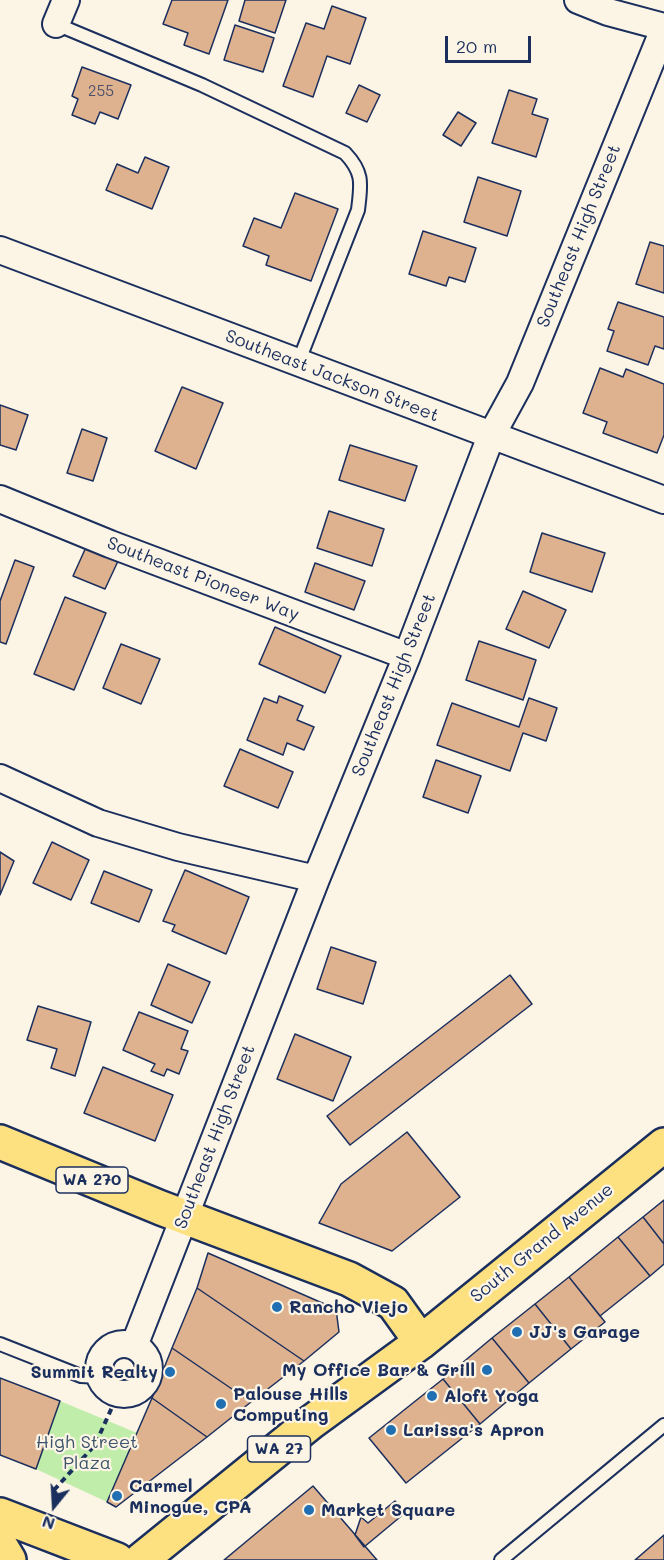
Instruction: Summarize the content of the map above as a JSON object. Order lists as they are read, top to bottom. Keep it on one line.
{"streets":{"main road":["WA 270","South Grand Avenue","WA 27"],"street":["Southeast High Street","Southeast Jackson Street","Southeast Pioneer Way"]},"crossings":[["Southeast High Street","Southeast Jackson Street"],["Southeast High Street","Southeast Pioneer Way"],["Southeast High Street","WA 270"],["WA 270","South Grand Avenue"],["WA 270","WA 27"],["South Grand Avenue","WA 27"]],"parks":["High Street Plaza"],"places":["Rancho Viejo","JJ's Garage","My Office Bar & Grill","Summit Realty","Aloft Yoga","Palouse Hills Computing","Larissa's Apron","Carmel Minogue, CPA","Market Square"],"house_numbers":["255"],"scale_bar":"20 m","north":"bottom"}
